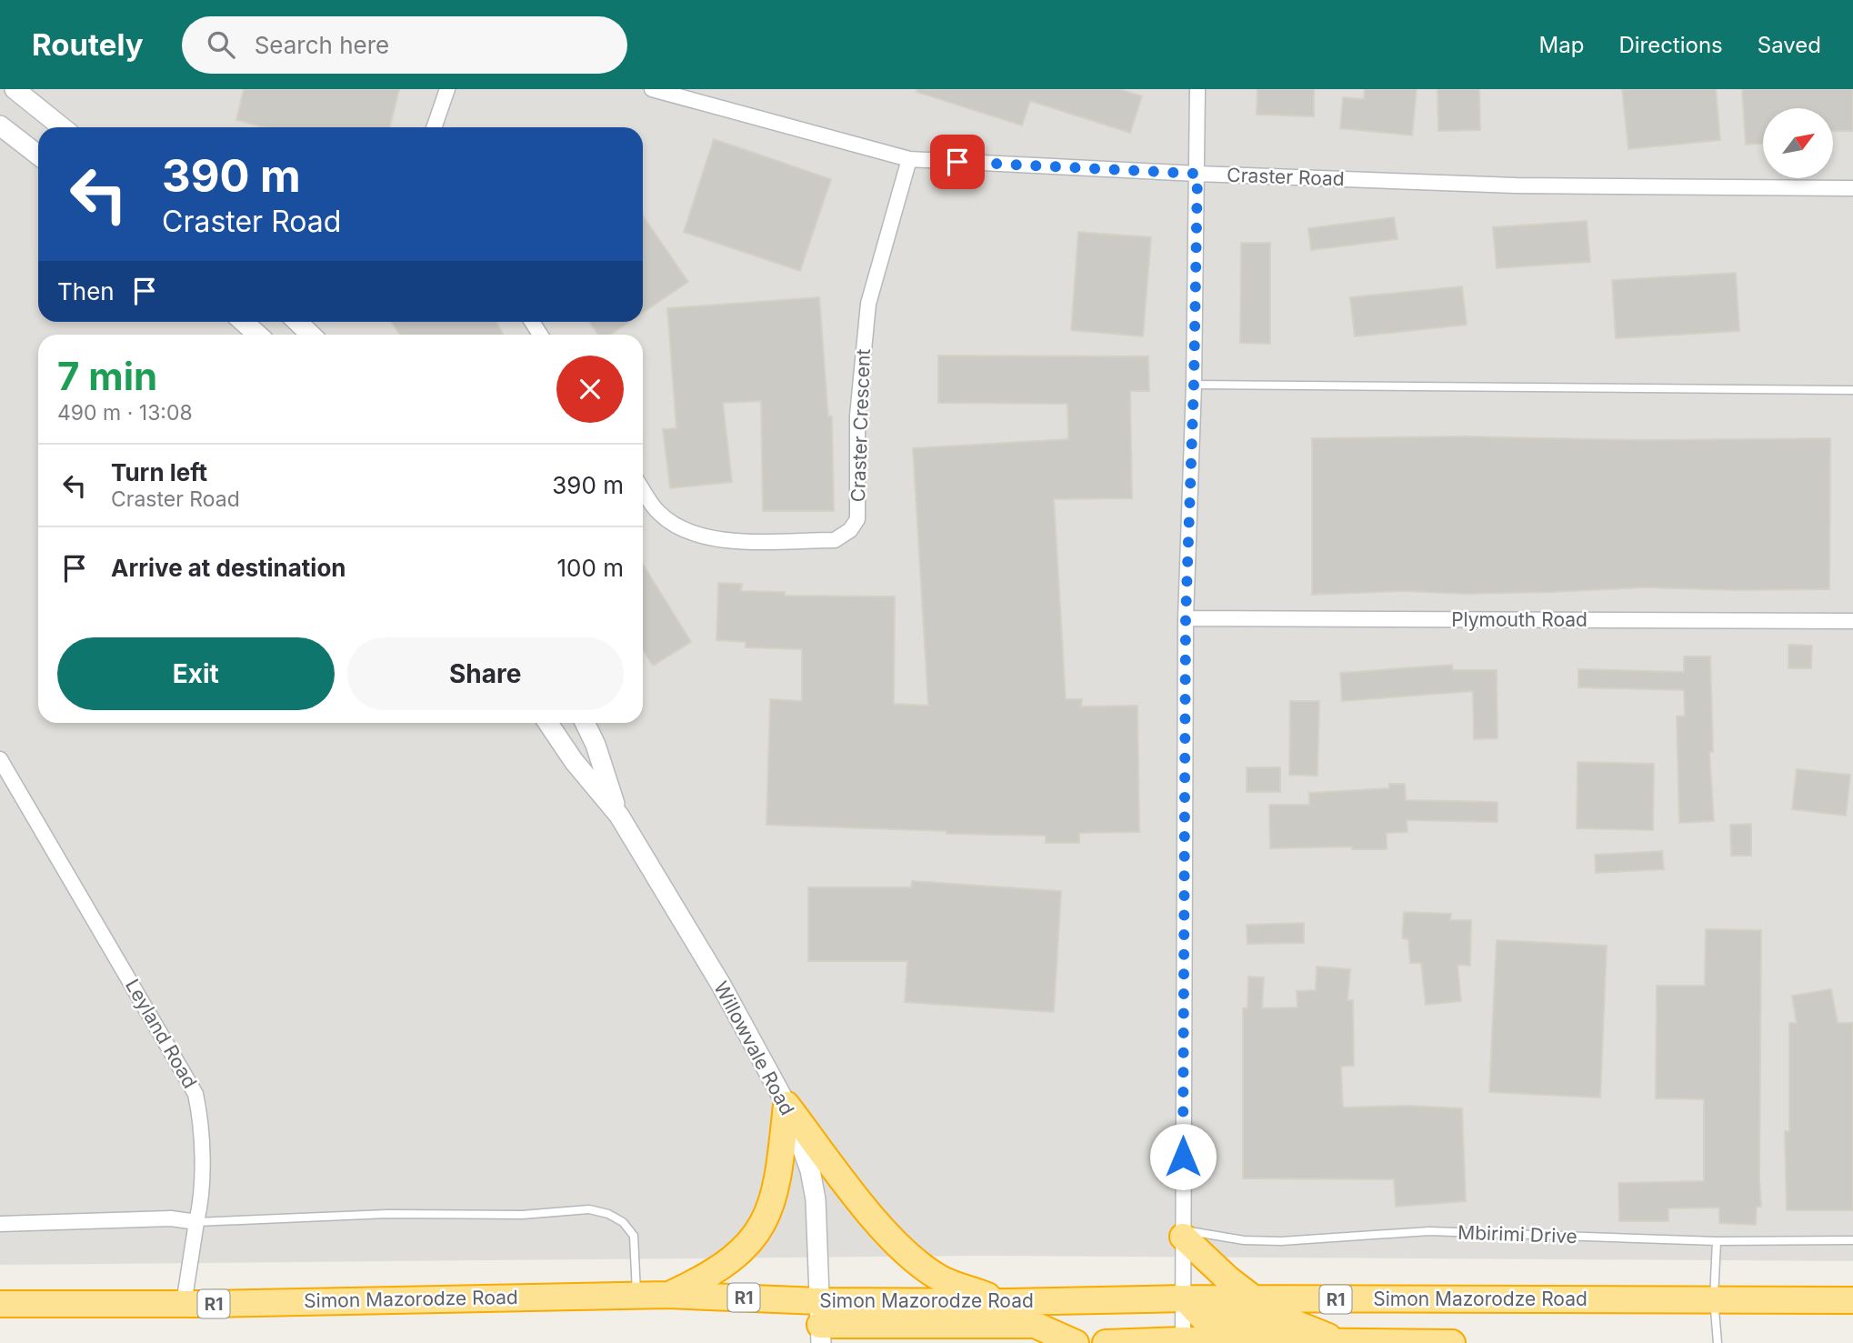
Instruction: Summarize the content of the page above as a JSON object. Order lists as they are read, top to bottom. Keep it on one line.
{"streets":{"highway":["R1","Simon Mazorodze Road"],"main road":["Willowvale Road"],"street":["Craster Road","Craster Crescent","Plymouth Road","Leyland Road"],"lane":["Mbirimi Drive"]},"crossings":[["Craster Road","Craster Crescent"],["Leyland Road","Simon Mazorodze Road"],["Willowvale Road","Simon Mazorodze Road"]],"north":"top right","page":{"header":"Routely","search":"Search here","nav":["Map","Directions","Saved"],"turn":["390 m","Craster Road"],"then":"Then","heading":["7 min","490 m · 13:08"],"list":[{"name":"Turn left","note":"Craster Road","value":"390 m"},{"name":"Arrive at destination","value":"100 m"}],"buttons":["Exit","Share"]}}
